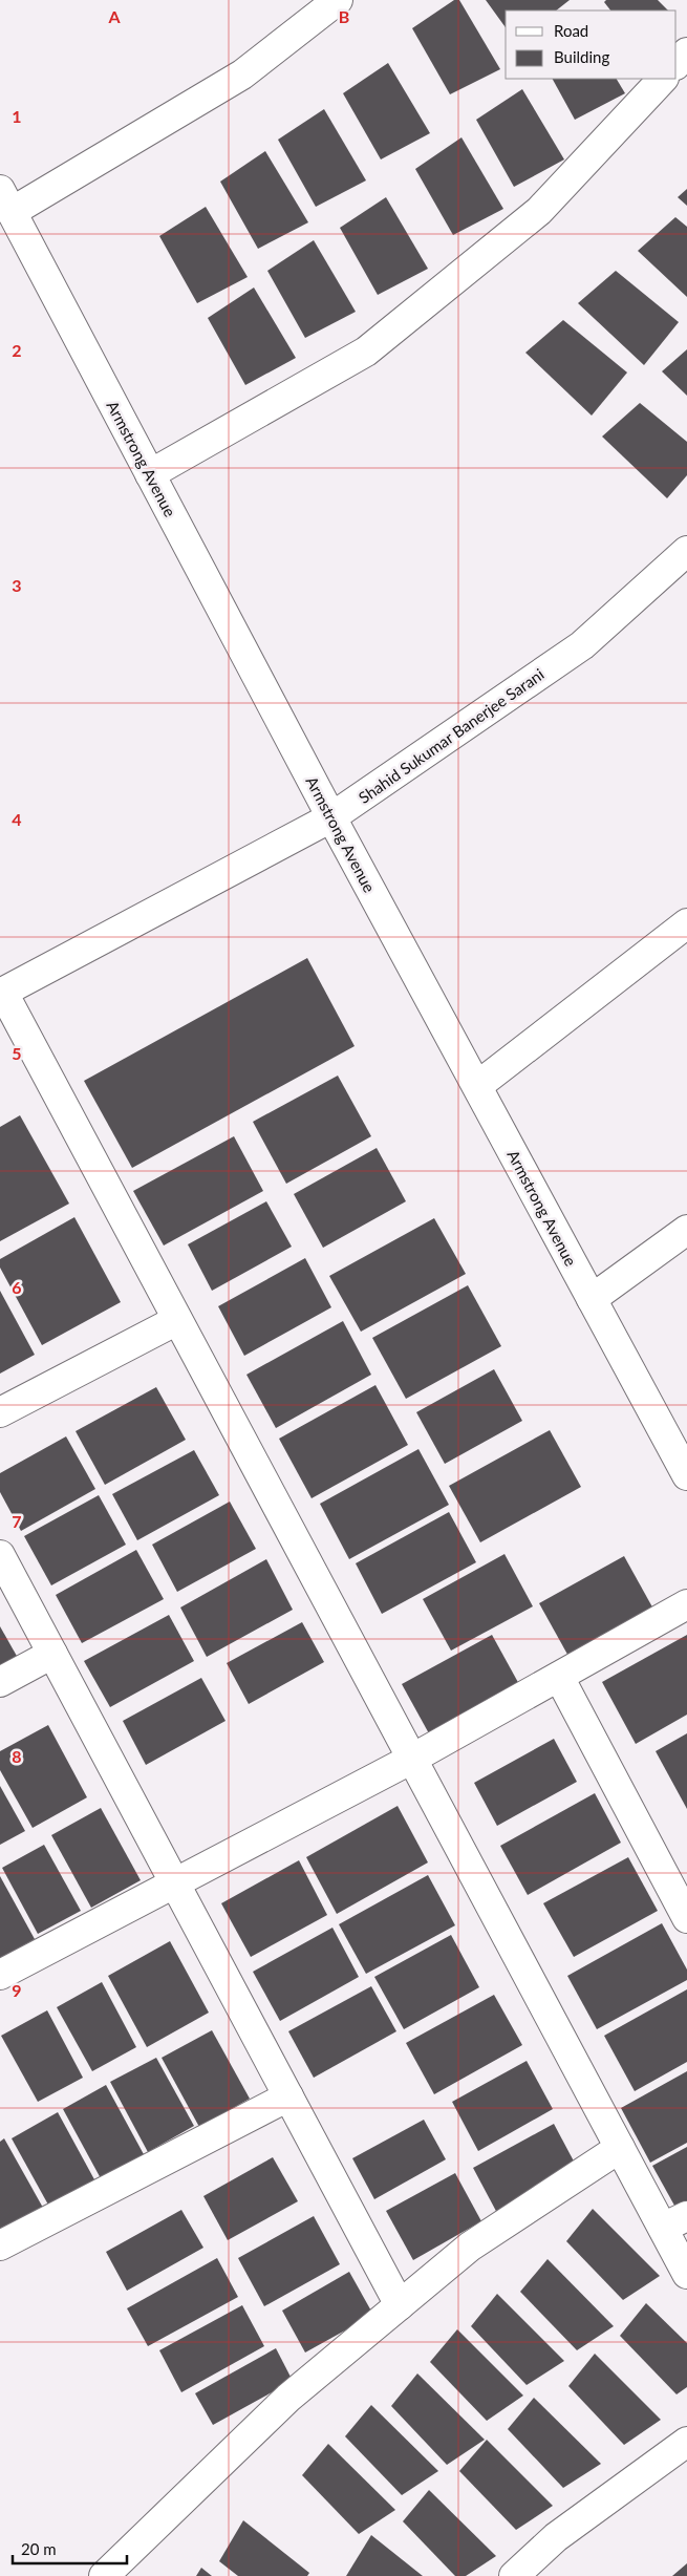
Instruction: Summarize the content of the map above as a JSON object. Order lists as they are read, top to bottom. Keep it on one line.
{"streets":{"street":["Armstrong Avenue","Shahid Sukumar Banerjee Sarani"]},"crossings":[["Armstrong Avenue","Shahid Sukumar Banerjee Sarani"]],"legend":["Road","Building"],"scale_bar":"20 m","grid":{"columns":["A","B"],"rows":["1","2","3","4","5","6","7","8","9"]}}
